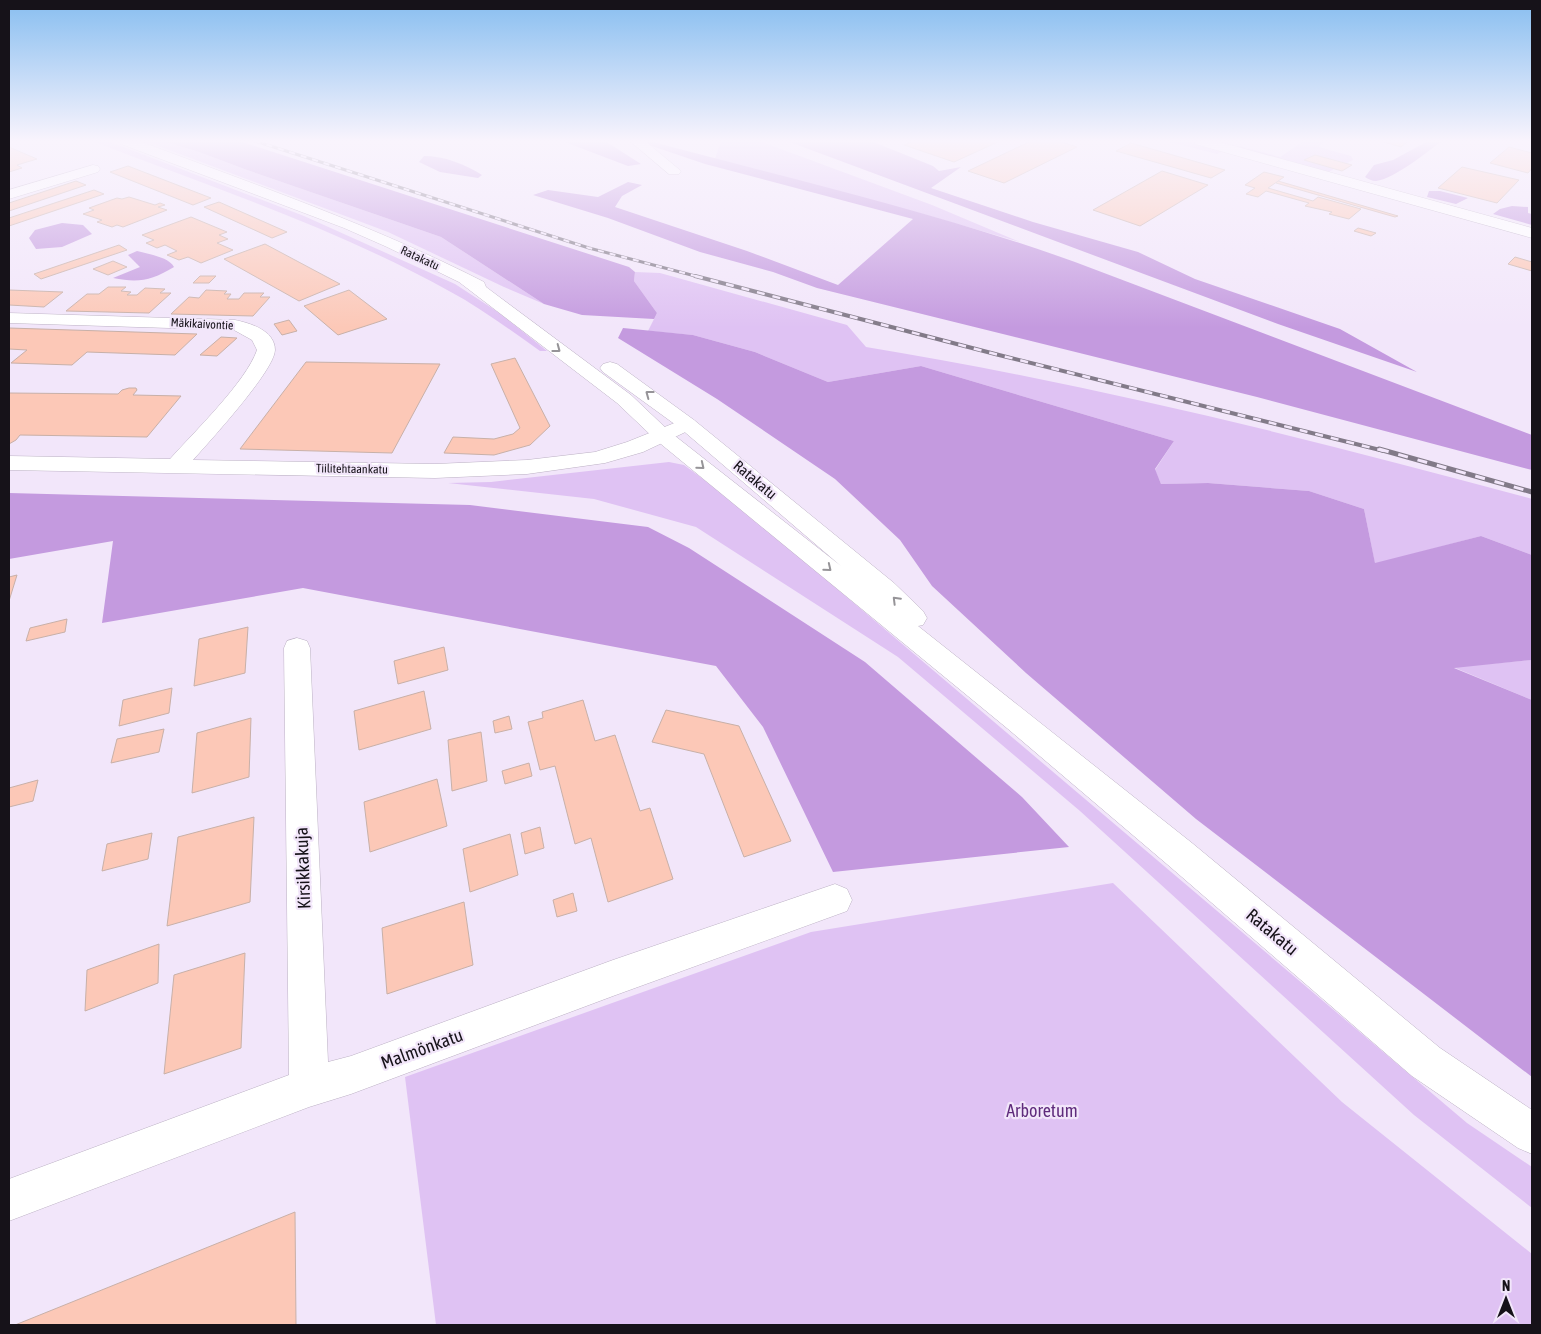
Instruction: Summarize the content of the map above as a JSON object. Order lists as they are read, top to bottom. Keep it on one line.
{"streets":{"main road":["Ratakatu","Mäkikaivontie","Tiilitehtaankatu","Kirsikkakuja","Malmönkatu"]},"crossings":[["Ratakatu","Tiilitehtaankatu"],["Mäkikaivontie","Tiilitehtaankatu"],["Kirsikkakuja","Malmönkatu"]],"parks":["Arboretum"],"north":"top"}
